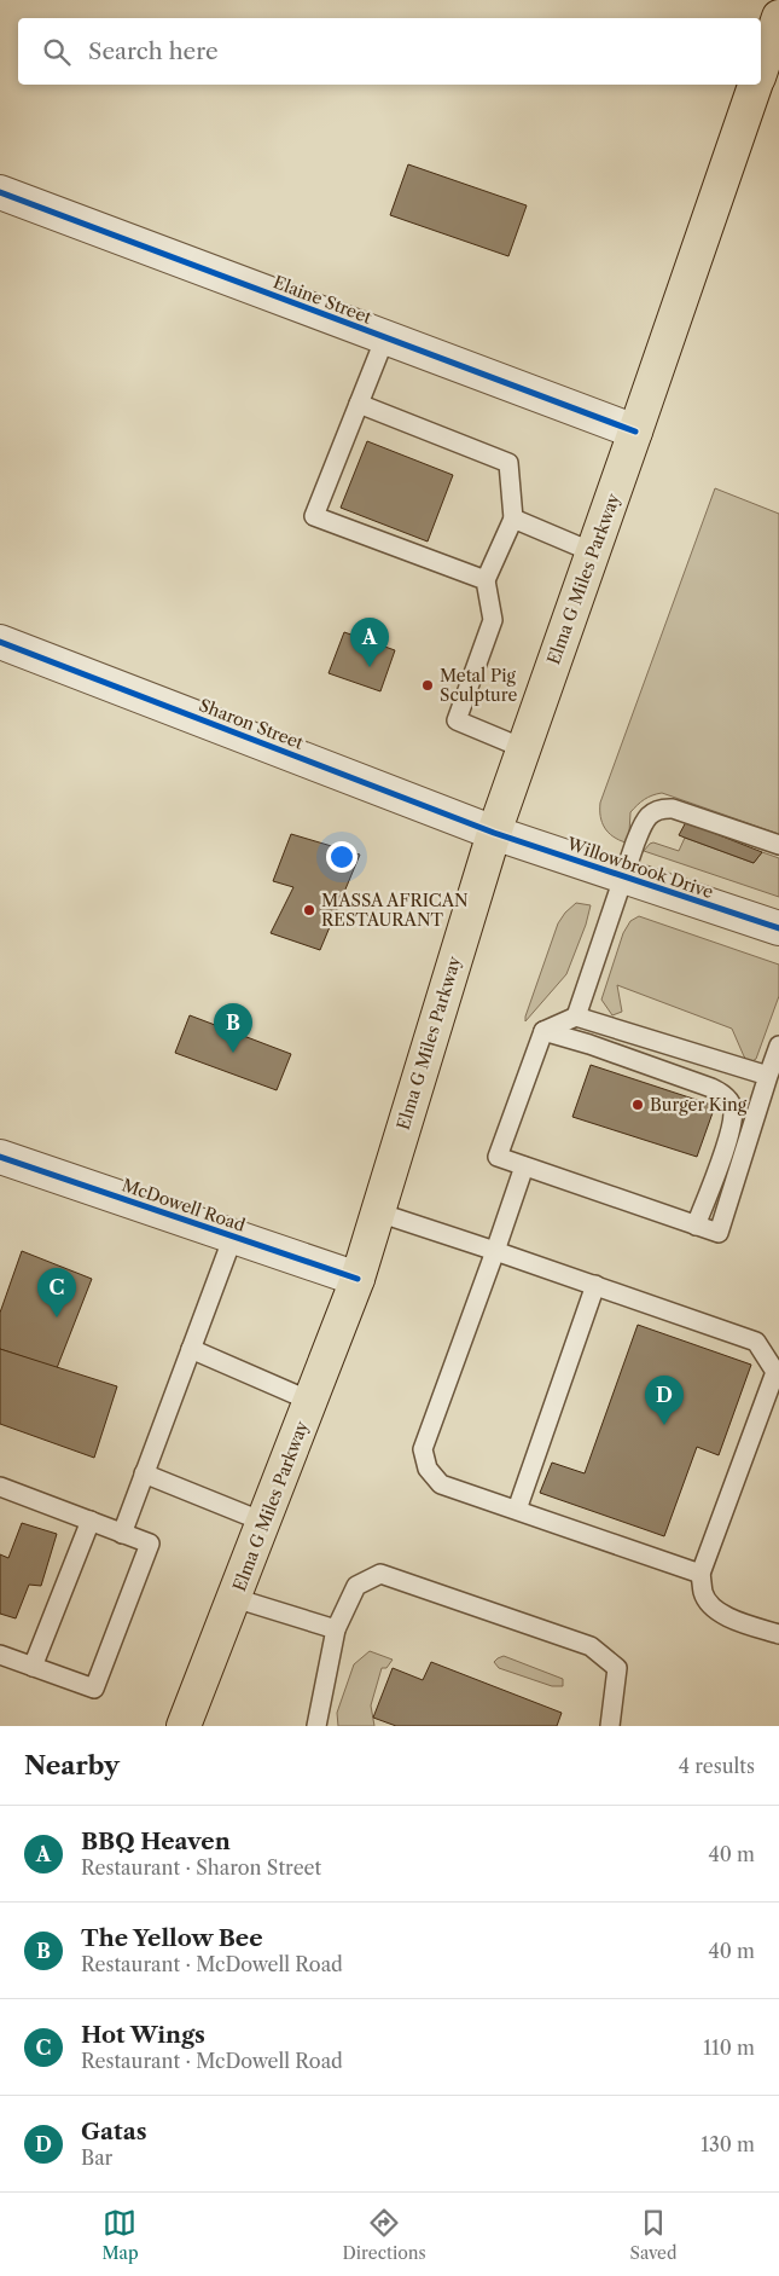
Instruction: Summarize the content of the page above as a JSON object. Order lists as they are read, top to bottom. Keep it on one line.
{"streets":{"main road":["Elma G Miles Parkway"],"street":["Elaine Street","Sharon Street","Willowbrook Drive","McDowell Road"]},"crossings":[["Elaine Street","Elma G Miles Parkway"],["Elma G Miles Parkway","Sharon Street"],["Elma G Miles Parkway","Willowbrook Drive"],["Elma G Miles Parkway","McDowell Road"],["Sharon Street","Willowbrook Drive"]],"places":["Metal Pig Sculpture","MASSA AFRICAN RESTAURANT","Burger King"],"page":{"search":"Search here","pins":["A","B","C","D"],"heading":["Nearby","4 results"],"list":[{"mark":"A","name":"BBQ Heaven","note":"Restaurant · Sharon Street","value":"40 m"},{"mark":"B","name":"The Yellow Bee","note":"Restaurant · McDowell Road","value":"40 m"},{"mark":"C","name":"Hot Wings","note":"Restaurant · McDowell Road","value":"110 m"},{"mark":"D","name":"Gatas","note":"Bar","value":"130 m"}],"nav":["Map","Directions","Saved"]}}
